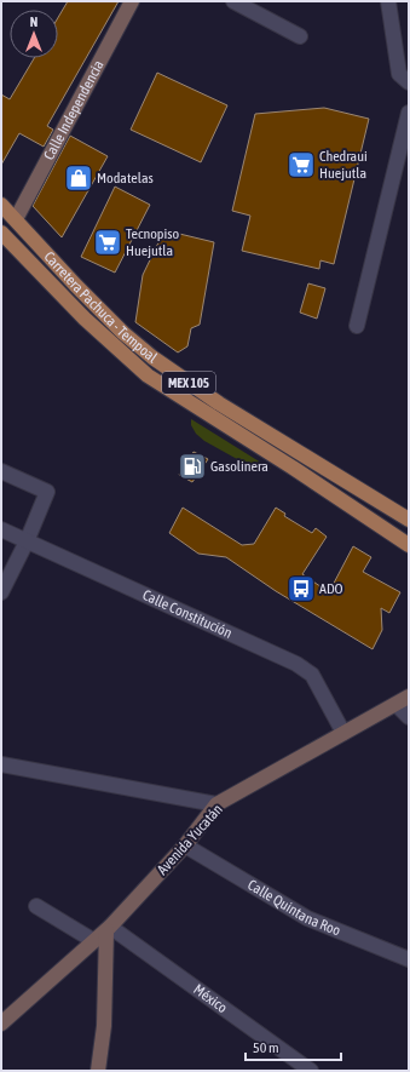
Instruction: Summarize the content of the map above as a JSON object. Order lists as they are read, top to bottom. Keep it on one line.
{"streets":{"main road":["Carretera Pachuca - Tempoal","MEX 105"],"street":["Calle Independencia","Calle Constitución","Avenida Yucatán","Calle Quintana Roo","México"]},"crossings":[["Calle Independencia","Carretera Pachuca - Tempoal"],["Calle Constitución","Avenida Yucatán"],["Avenida Yucatán","Calle Quintana Roo"],["Avenida Yucatán","México"]],"places":{"supermarket":["Chedraui Huejutla","Tecnopiso Huejutla"],"shop":["Modatelas"],"fuel station":["Gasolinera"],"bus stop":["ADO"]},"scale_bar":"50 m","north":"top"}
